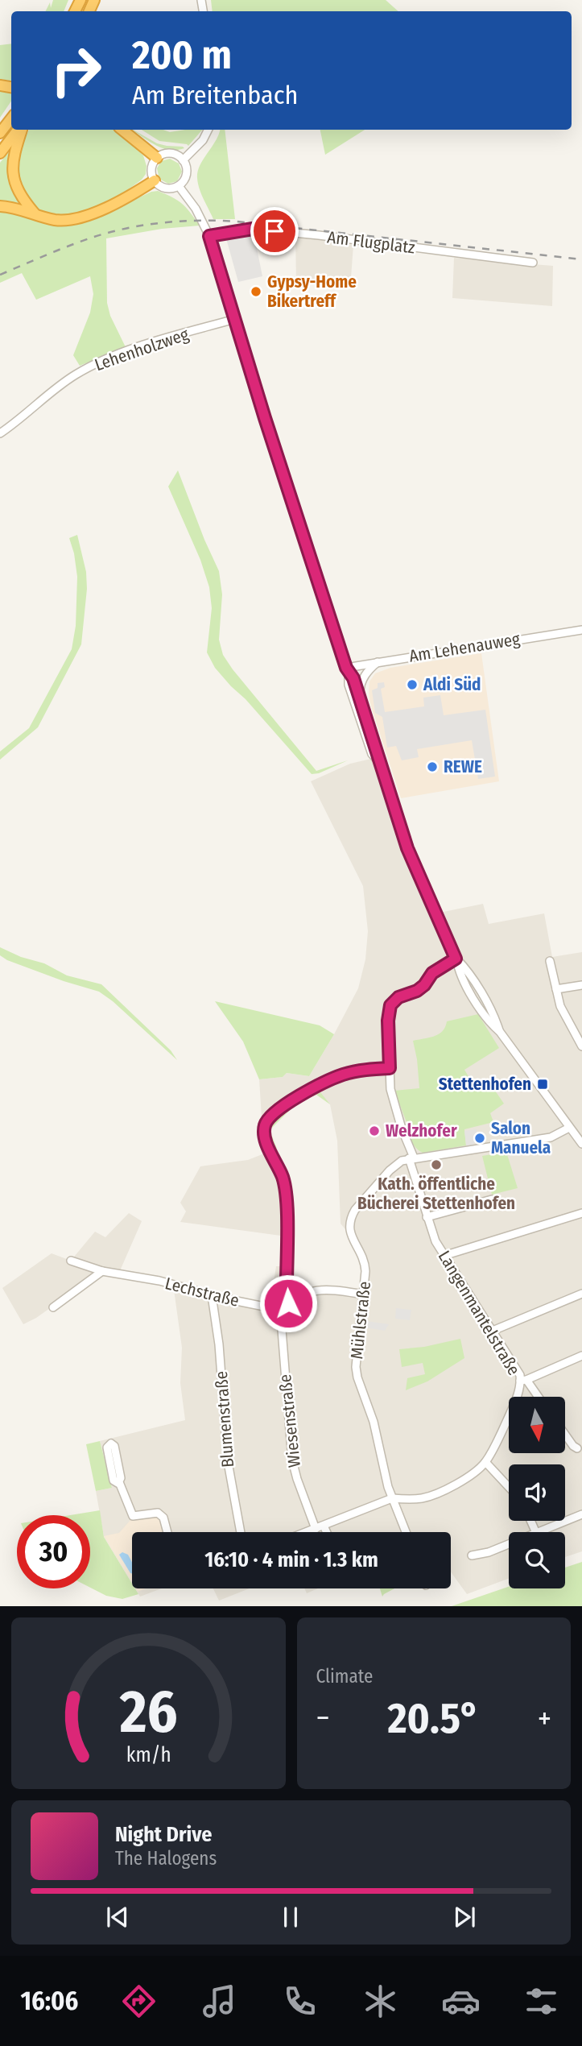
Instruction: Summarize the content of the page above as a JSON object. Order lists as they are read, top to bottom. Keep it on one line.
{"streets":{"street":["Am Flugplatz","Lehenholzweg","Am Lehenauweg","Lechstraße","Langenmantelstraße","Mühlstraße","Blumenstraße","Wiesenstraße"]},"crossings":[["Lechstraße","Blumenstraße"],["Lechstraße","Wiesenstraße"],["Langenmantelstraße","Mühlstraße"]],"places":{"other":["Gypsy-Home Bikertreff","Aldi Süd","REWE","Welzhofer","Salon Manuela","Kath. öffentliche Bücherei Stettenhofen"],"transit":["Stettenhofen"]},"north":"bottom","page":{"turn":["200 m","Am Breitenbach"],"limit":"30","trip":"16:10 · 4 min · 1.3 km","tile":"Climate","heat":["−","20.5°","+"],"song":["Night Drive","The Halogens"],"tabs":"16:06","gauge":["26","km/h"]}}
